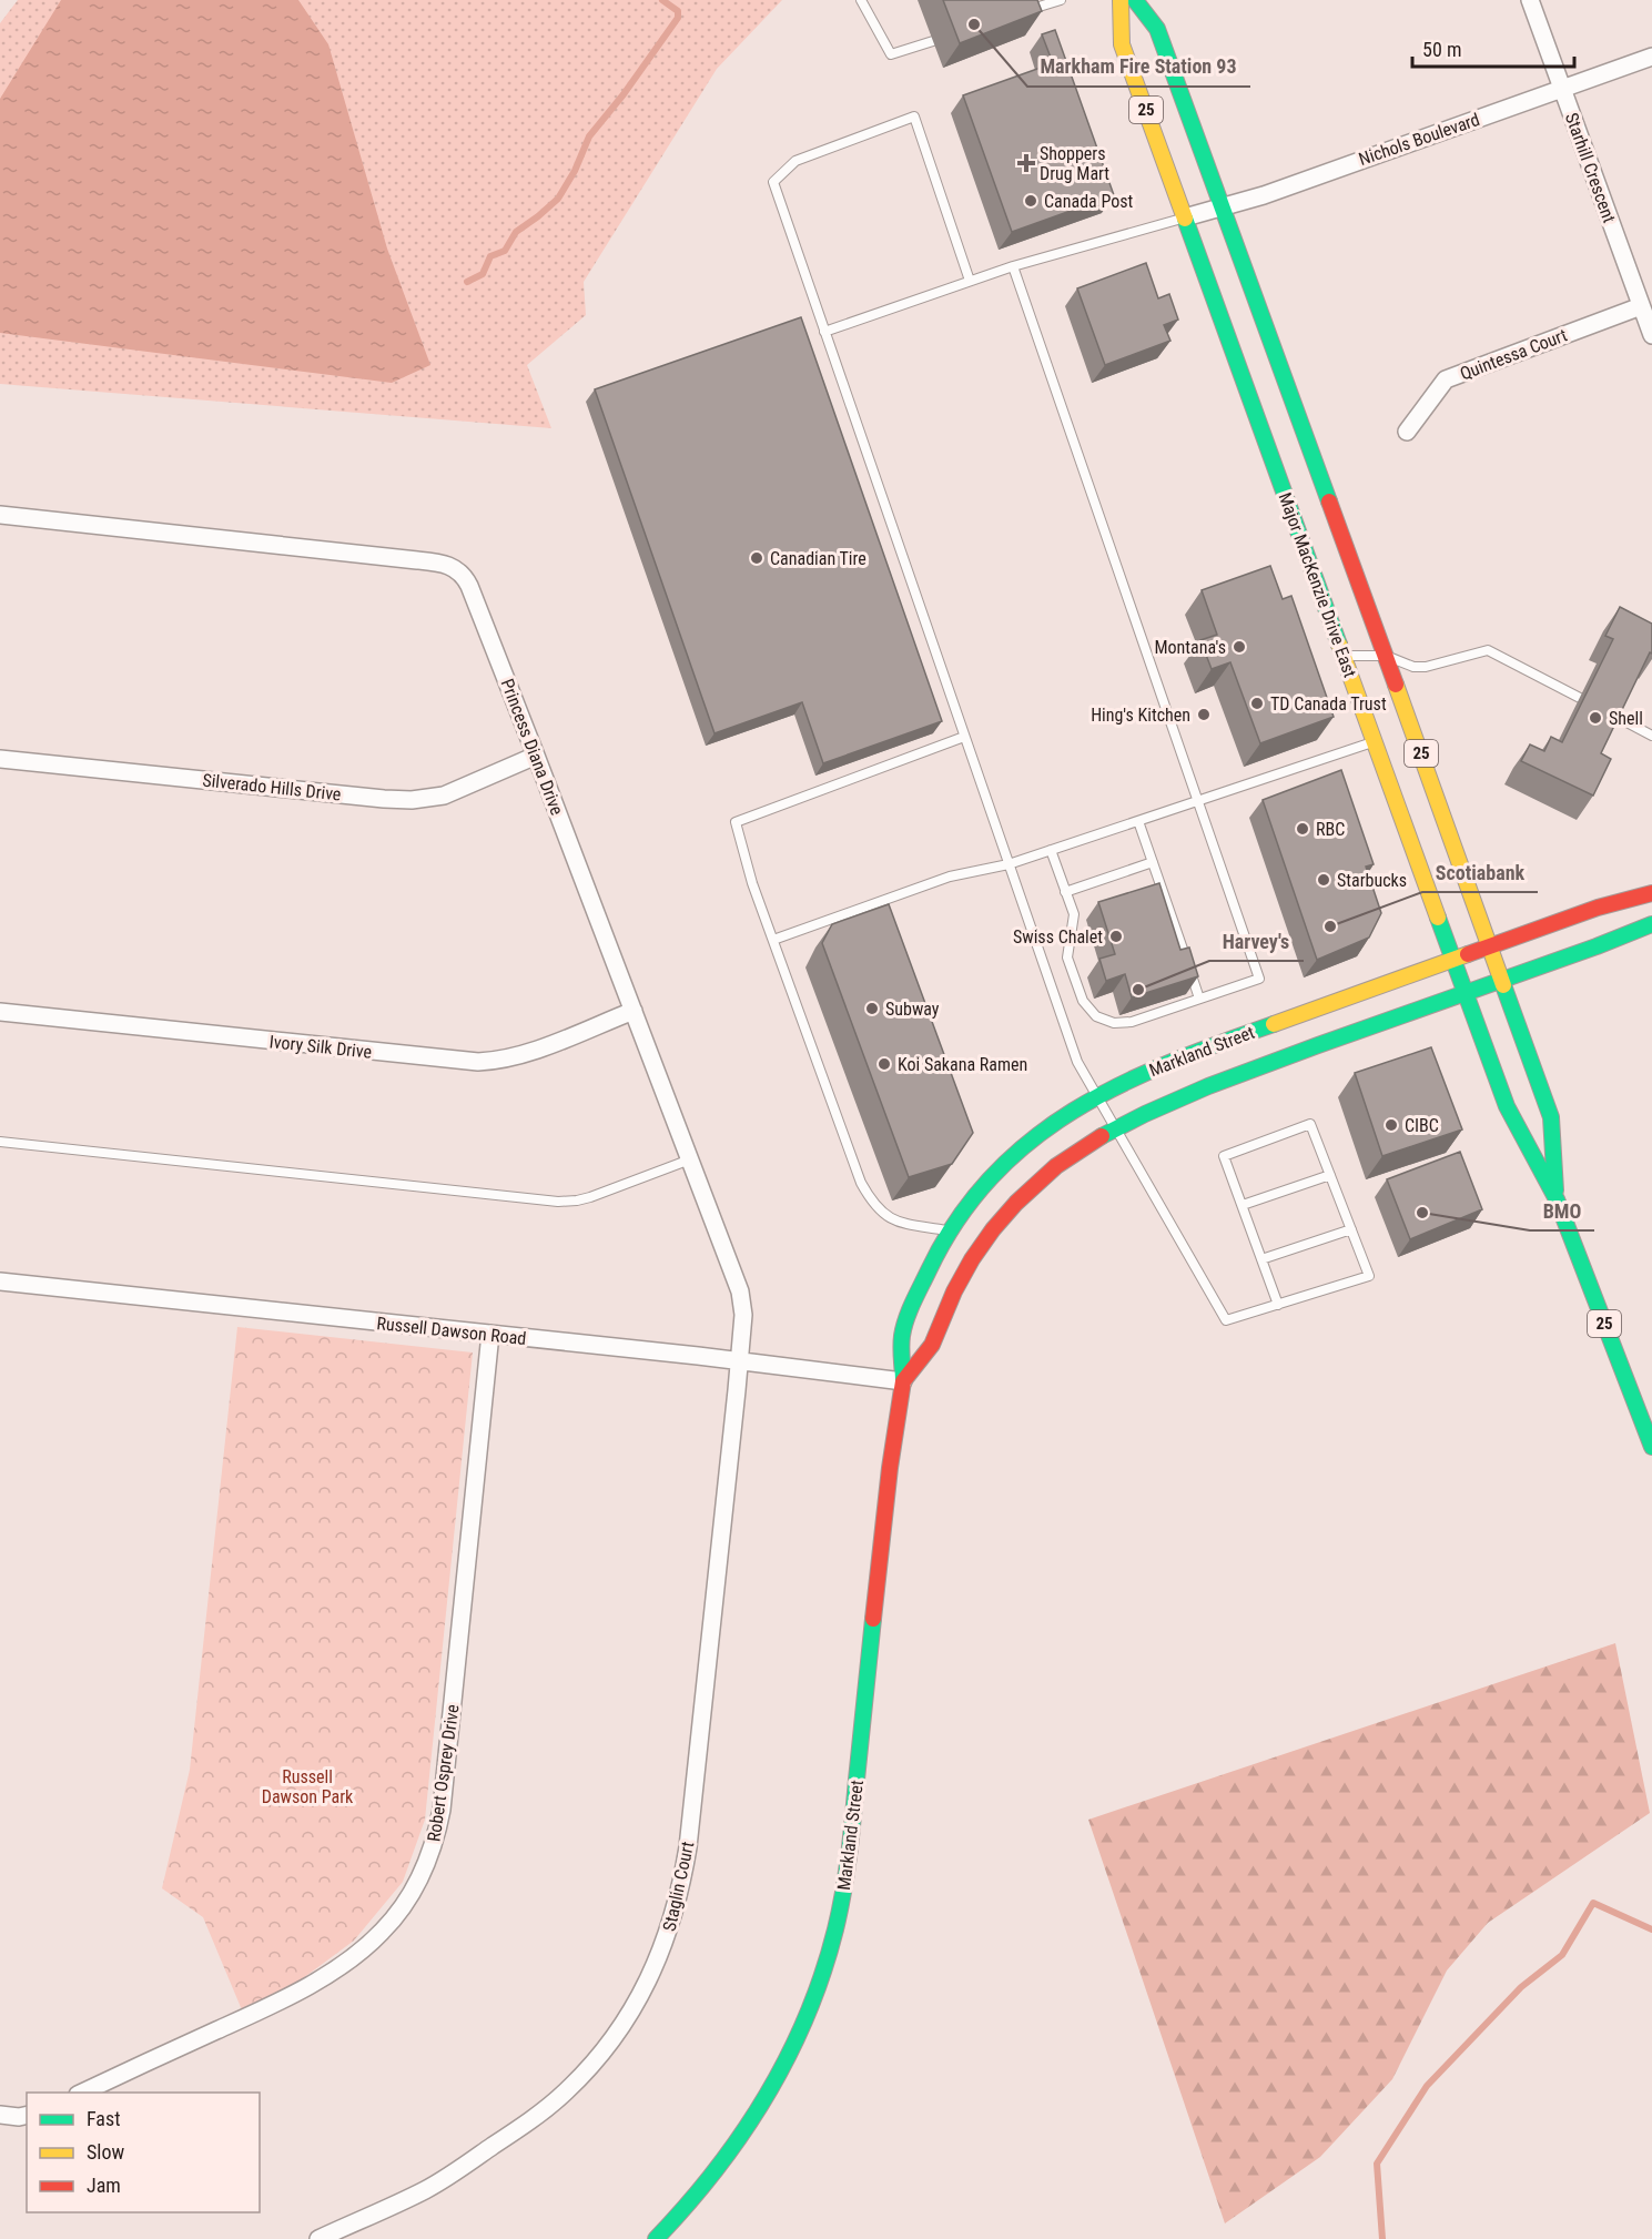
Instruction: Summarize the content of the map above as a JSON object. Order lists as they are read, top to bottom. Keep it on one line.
{"streets":{"main road":["25","Major MacKenzie Drive East","Markland Street"],"street":["Nichols Boulevard","Starhill Crescent","Quintessa Court","Princess Diana Drive","Silverado Hills Drive","Ivory Silk Drive","Russell Dawson Road","Robert Osprey Drive","Staglin Court"]},"crossings":[["Nichols Boulevard","Starhill Crescent"],["Nichols Boulevard","Major MacKenzie Drive East"],["Starhill Crescent","Quintessa Court"],["Major MacKenzie Drive East","Markland Street"],["Princess Diana Drive","Silverado Hills Drive"],["Princess Diana Drive","Ivory Silk Drive"],["Princess Diana Drive","Russell Dawson Road"],["Princess Diana Drive","Staglin Court"],["Markland Street","Russell Dawson Road"],["Russell Dawson Road","Robert Osprey Drive"],["Russell Dawson Road","Staglin Court"]],"parks":["Russell Dawson Park"],"places":{"other":["Markham Fire Station 93","Canada Post","Canadian Tire","Montana's","TD Canada Trust","Hing's Kitchen","Shell","RBC","Starbucks","Scotiabank","Swiss Chalet","Harvey's","Subway","Koi Sakana Ramen","CIBC","BMO"],"health":["Shoppers Drug Mart"]},"legend":["Fast","Slow","Jam"],"scale_bar":"50 m"}
